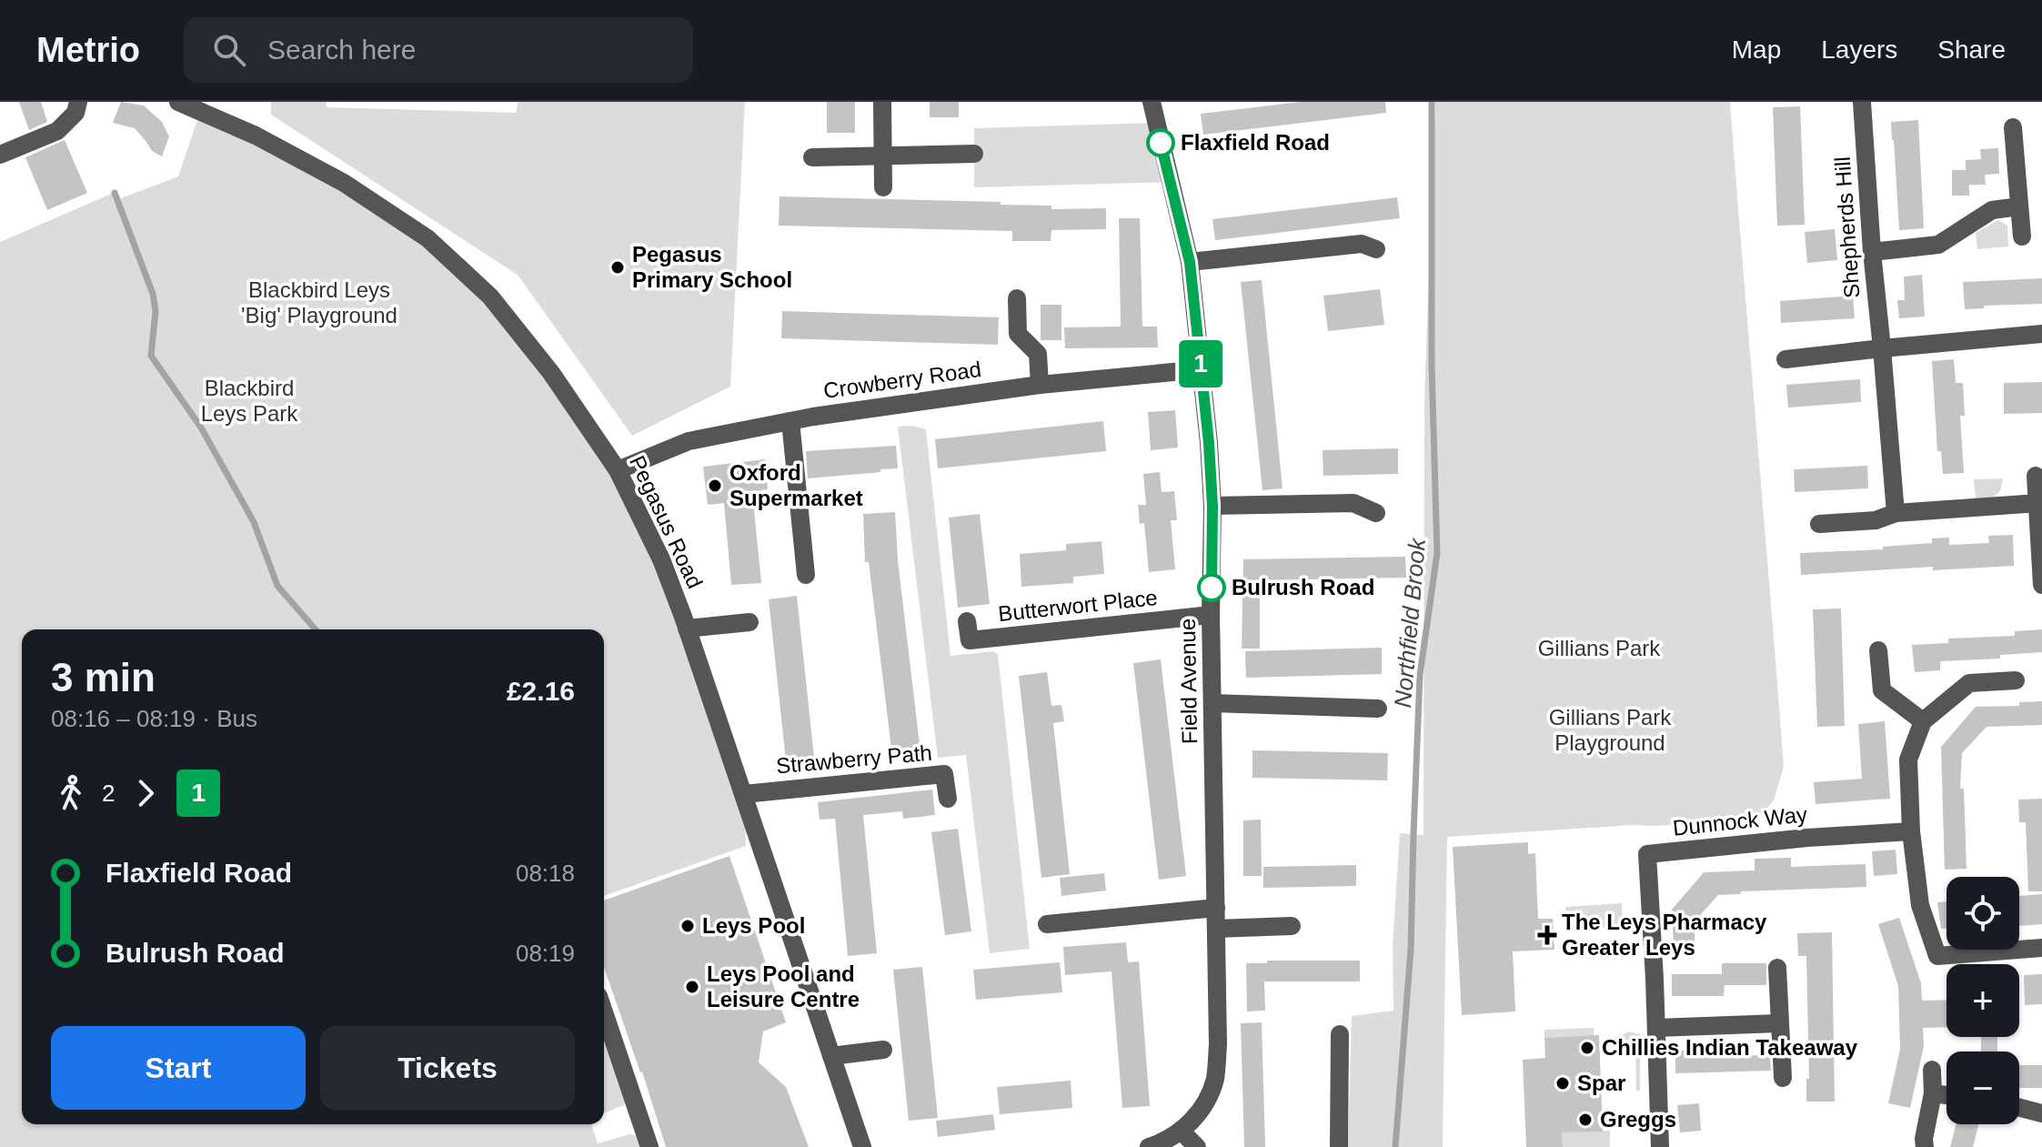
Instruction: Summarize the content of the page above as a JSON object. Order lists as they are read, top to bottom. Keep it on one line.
{"streets":{"street":["Shepherds Hill","Crowberry Road","Pegasus Road","Butterwort Place","Field Avenue","Strawberry Path","Dunnock Way"]},"crossings":[["Crowberry Road","Pegasus Road"],["Crowberry Road","Field Avenue"],["Pegasus Road","Strawberry Path"],["Butterwort Place","Field Avenue"]],"water":["Northfield Brook"],"parks":["Blackbird Leys 'Big' Playground","Blackbird Leys Park","Gillians Park","Gillians Park Playground"],"places":{"other":["Flaxfield Road","Pegasus Primary School","Oxford Supermarket","Bulrush Road","Leys Pool","Leys Pool and Leisure Centre","Chillies Indian Takeaway","Spar","Greggs"],"health":["The Leys Pharmacy Greater Leys"]},"lines":["bus line 1"],"page":{"header":"Metrio","search":"Search here","nav":["Map","Layers","Share"],"on_map":"1","heading":["3 min","08:16 – 08:19 · Bus","£2.16"],"legs":["2","1"],"list":[{"name":"Flaxfield Road","value":"08:18"},{"name":"Bulrush Road","value":"08:19"}],"map_buttons":["+","−"],"buttons":["Start","Tickets"]}}
